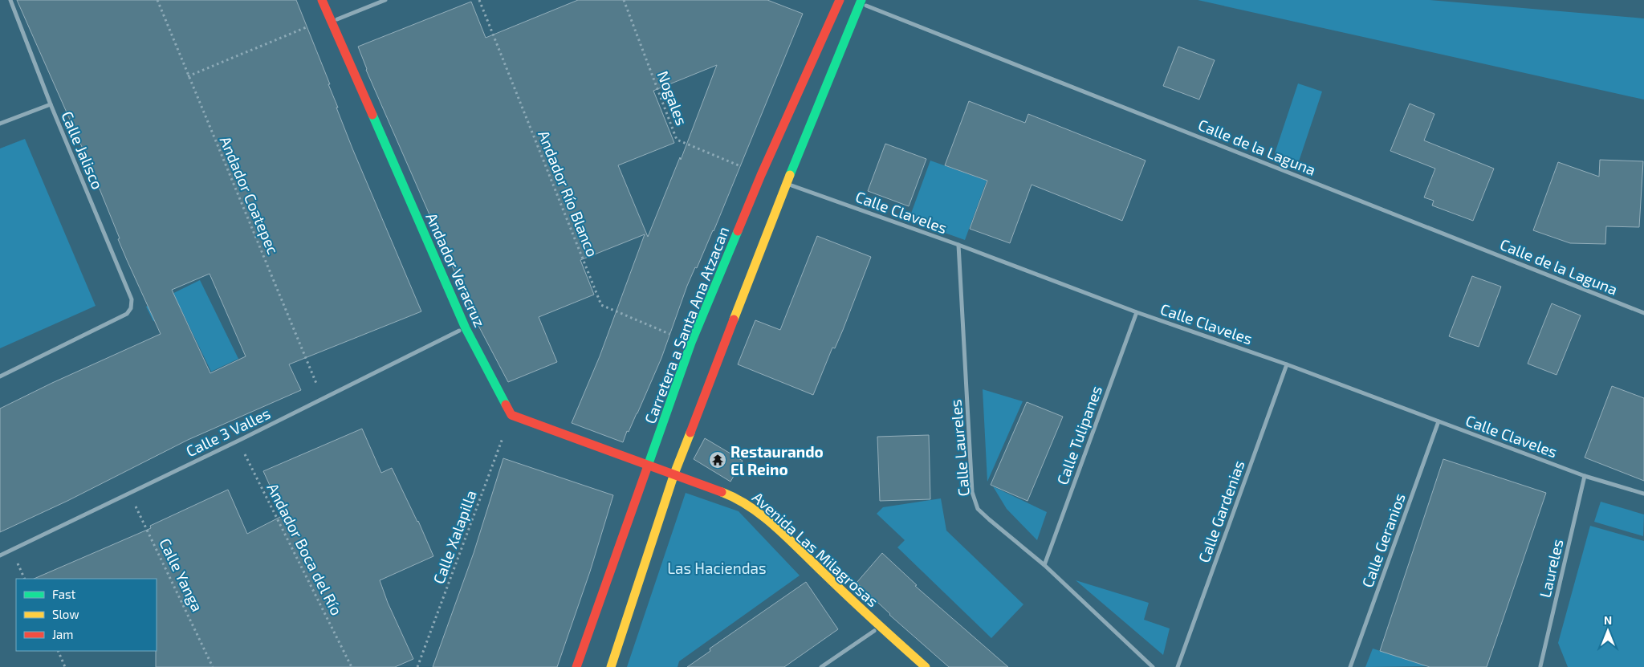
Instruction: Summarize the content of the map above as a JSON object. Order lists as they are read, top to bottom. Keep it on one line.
{"streets":{"street":["Calle de la Laguna","Calle Jalisco","Calle Claveles","Andador Veracruz","Carretera a Santa Ana Atzacan","Calle 3 Valles","Calle Tulipanes","Calle Laureles","Calle Gardenias","Calle Geranios","Avenida Las Milagrosas","Laureles"],"path":["Nogales","Andador Río Blanco","Andador Coatepec","Calle Xalapilla","Andador Boca del Río","Calle Yanga"]},"crossings":[["Nogales","Carretera a Santa Ana Atzacan"],["Andador Río Blanco","Carretera a Santa Ana Atzacan"],["Andador Coatepec","Calle 3 Valles"],["Calle Claveles","Calle Tulipanes"],["Calle Claveles","Calle Laureles"],["Calle Claveles","Calle Gardenias"],["Calle Claveles","Calle Geranios"],["Calle Claveles","Laureles"],["Andador Veracruz","Calle 3 Valles"],["Andador Veracruz","Calle Xalapilla"],["Carretera a Santa Ana Atzacan","Avenida Las Milagrosas"],["Calle 3 Valles","Andador Boca del Río"],["Calle 3 Valles","Calle Yanga"],["Calle Tulipanes","Calle Laureles"]],"parks":["Las Haciendas"],"places":{"temple":["Restaurando El Reino"]},"legend":["Fast","Slow","Jam"],"north":"top"}
